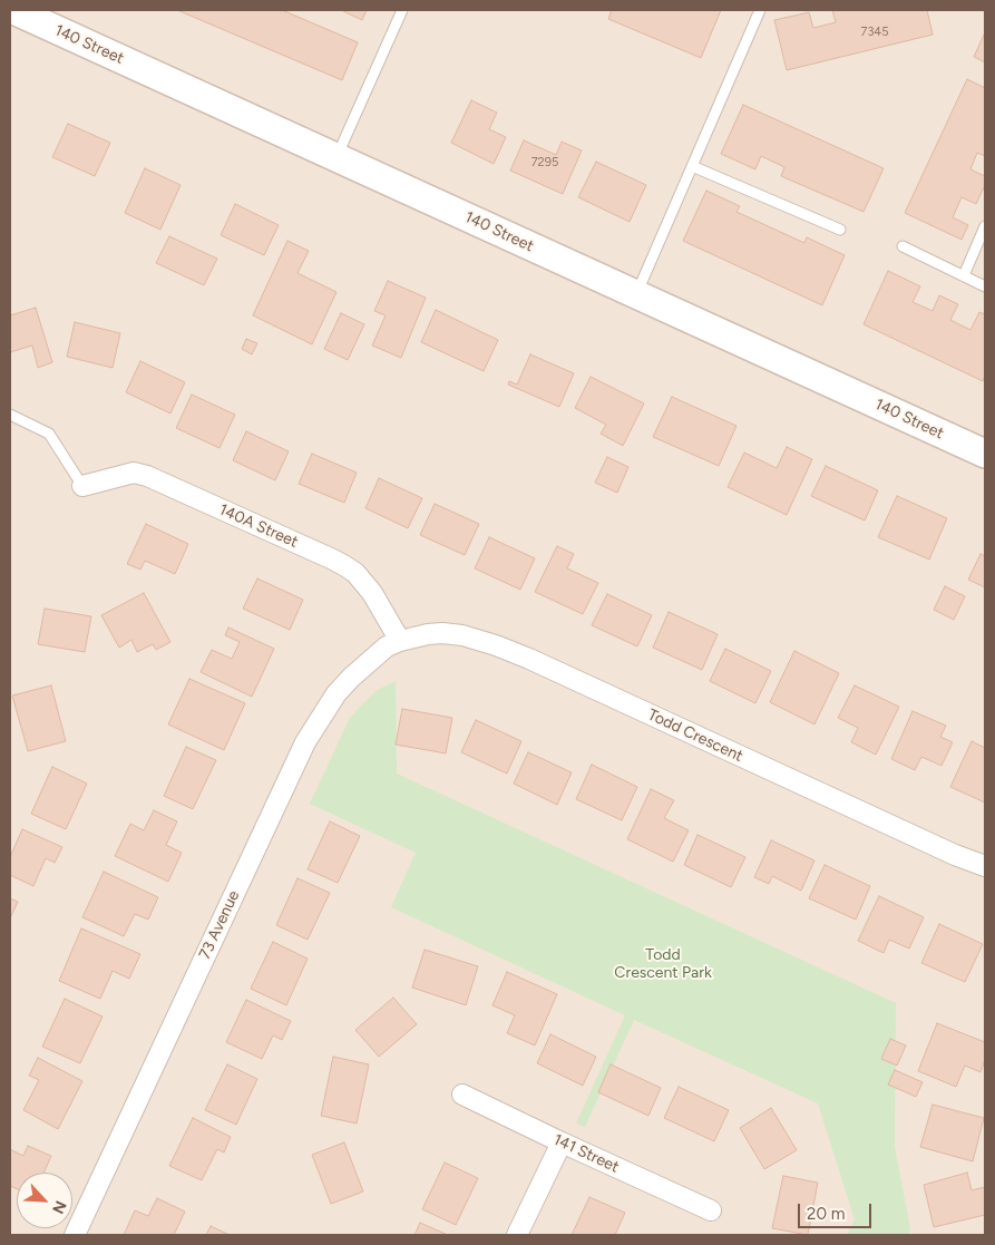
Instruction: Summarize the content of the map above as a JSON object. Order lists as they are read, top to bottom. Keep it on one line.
{"streets":{"main road":["140 Street"],"street":["140A Street","Todd Crescent","73 Avenue","141 Street"]},"crossings":[["140A Street","Todd Crescent"],["140A Street","73 Avenue"],["Todd Crescent","73 Avenue"]],"parks":["Todd Crescent Park"],"house_numbers":["7345","7295"],"scale_bar":"20 m","north":"bottom right"}
